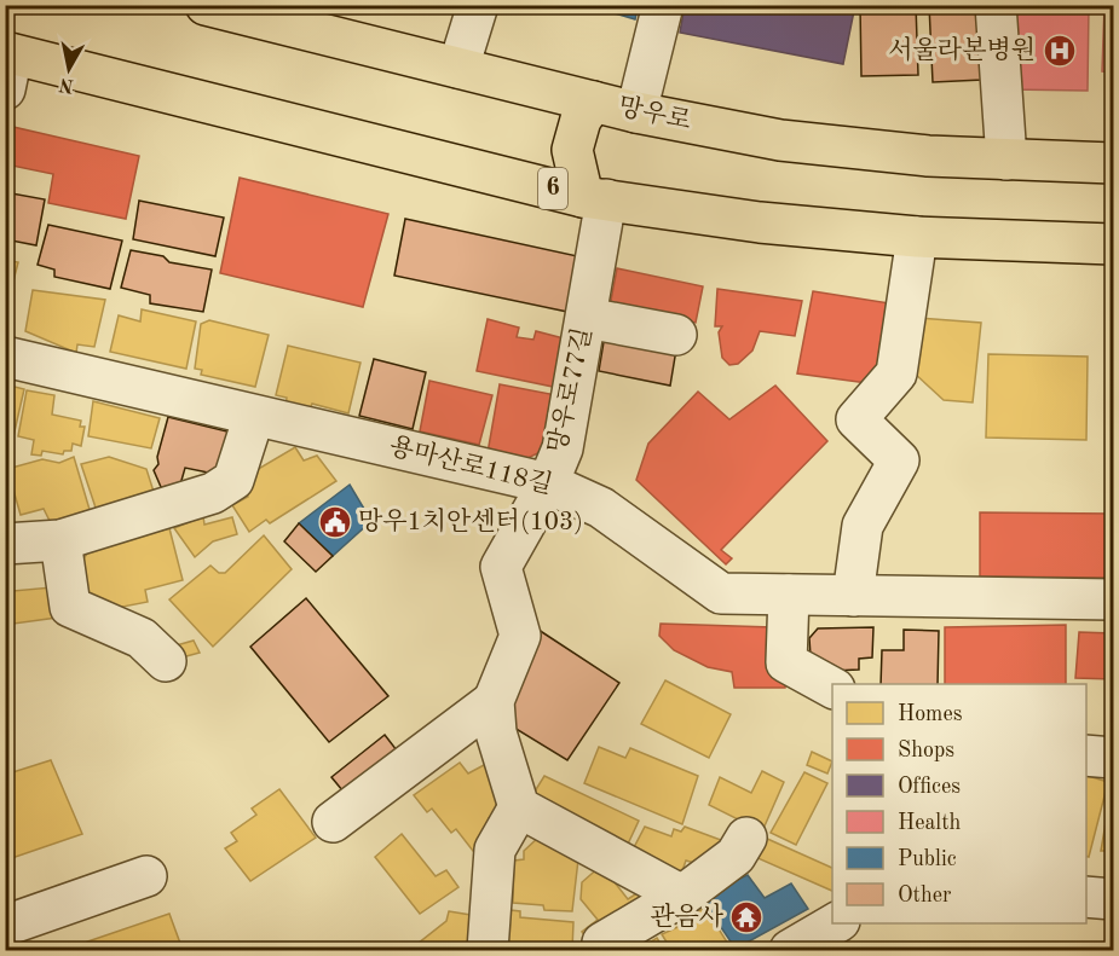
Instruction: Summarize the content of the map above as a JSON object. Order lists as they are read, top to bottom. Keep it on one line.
{"streets":{"main road":["망우로","6"],"street":["망우로77길","용마산로118길"]},"crossings":[["6","망우로77길"],["망우로77길","용마산로118길"]],"places":{"hospital":["서울라본병원"],"public building":["망우1치안센터(103)"],"temple":["관음사"]},"legend":["Homes","Shops","Offices","Health","Public","Other"],"north":"bottom"}
